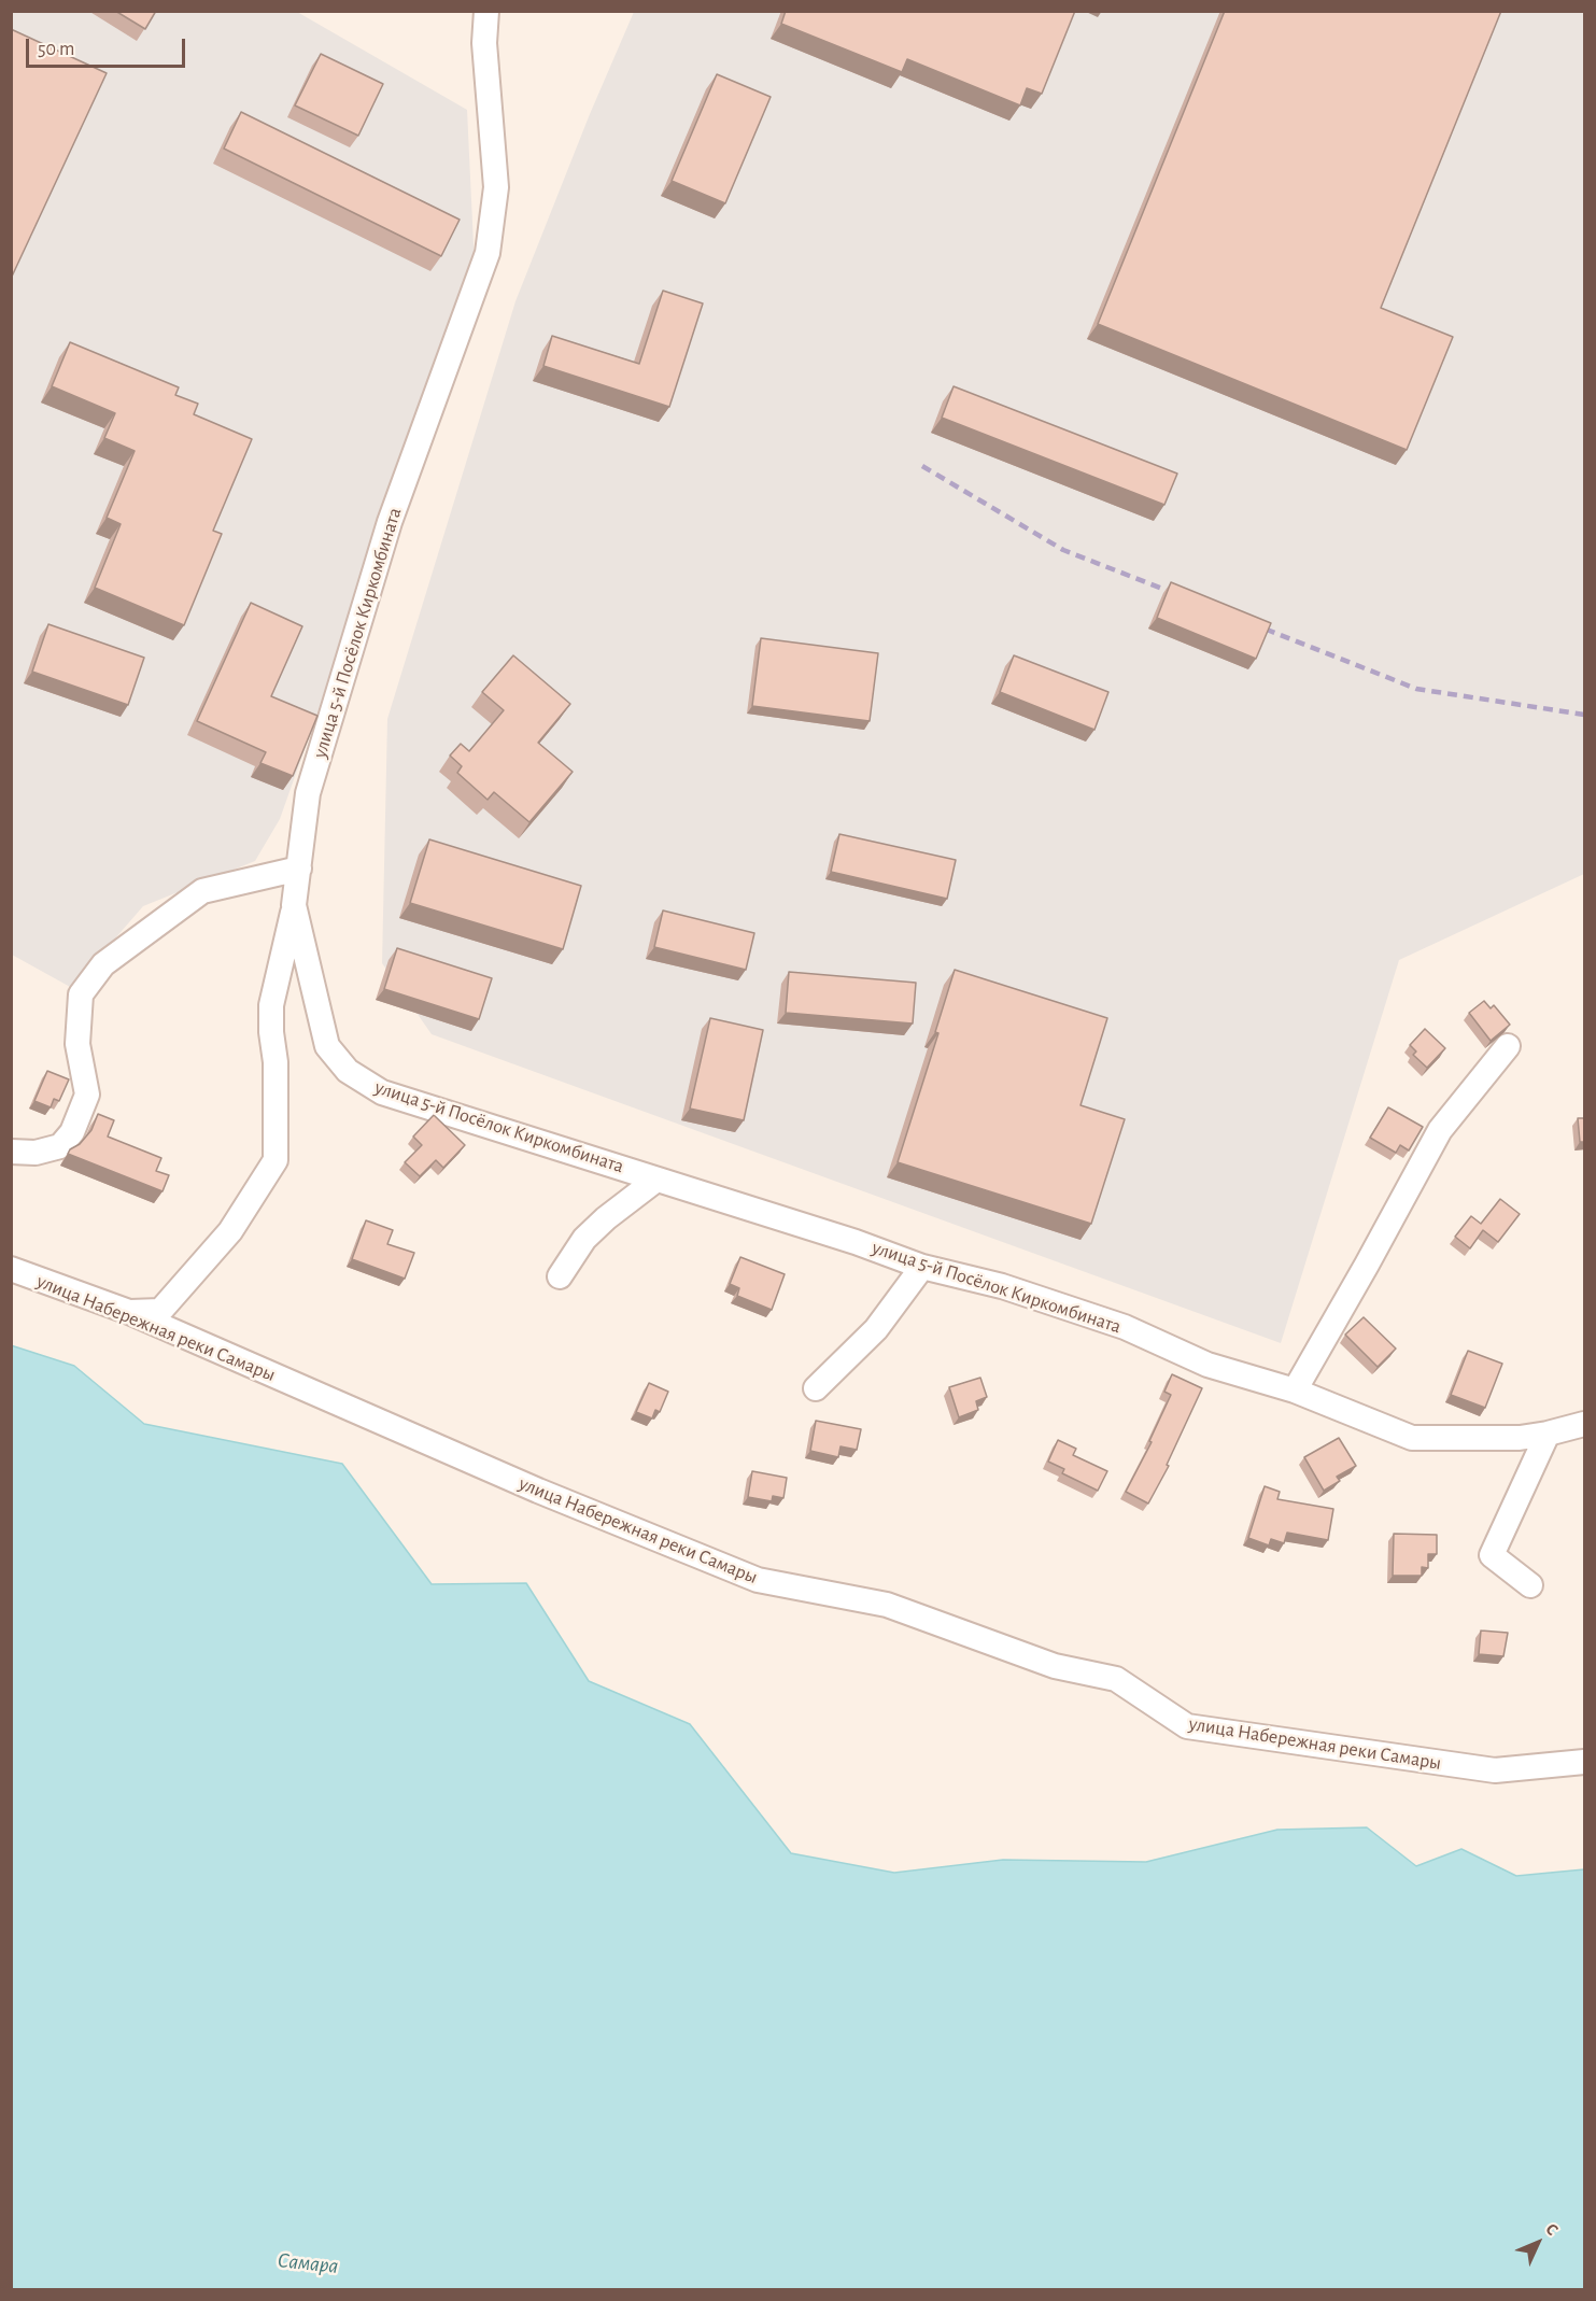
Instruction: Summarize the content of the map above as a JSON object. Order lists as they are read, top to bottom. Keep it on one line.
{"streets":{"street":["улица 5-й Посёлок Киркомбината","улица Набережная реки Самары"]},"water":["Самара"],"scale_bar":"50 m","north":"top right"}
